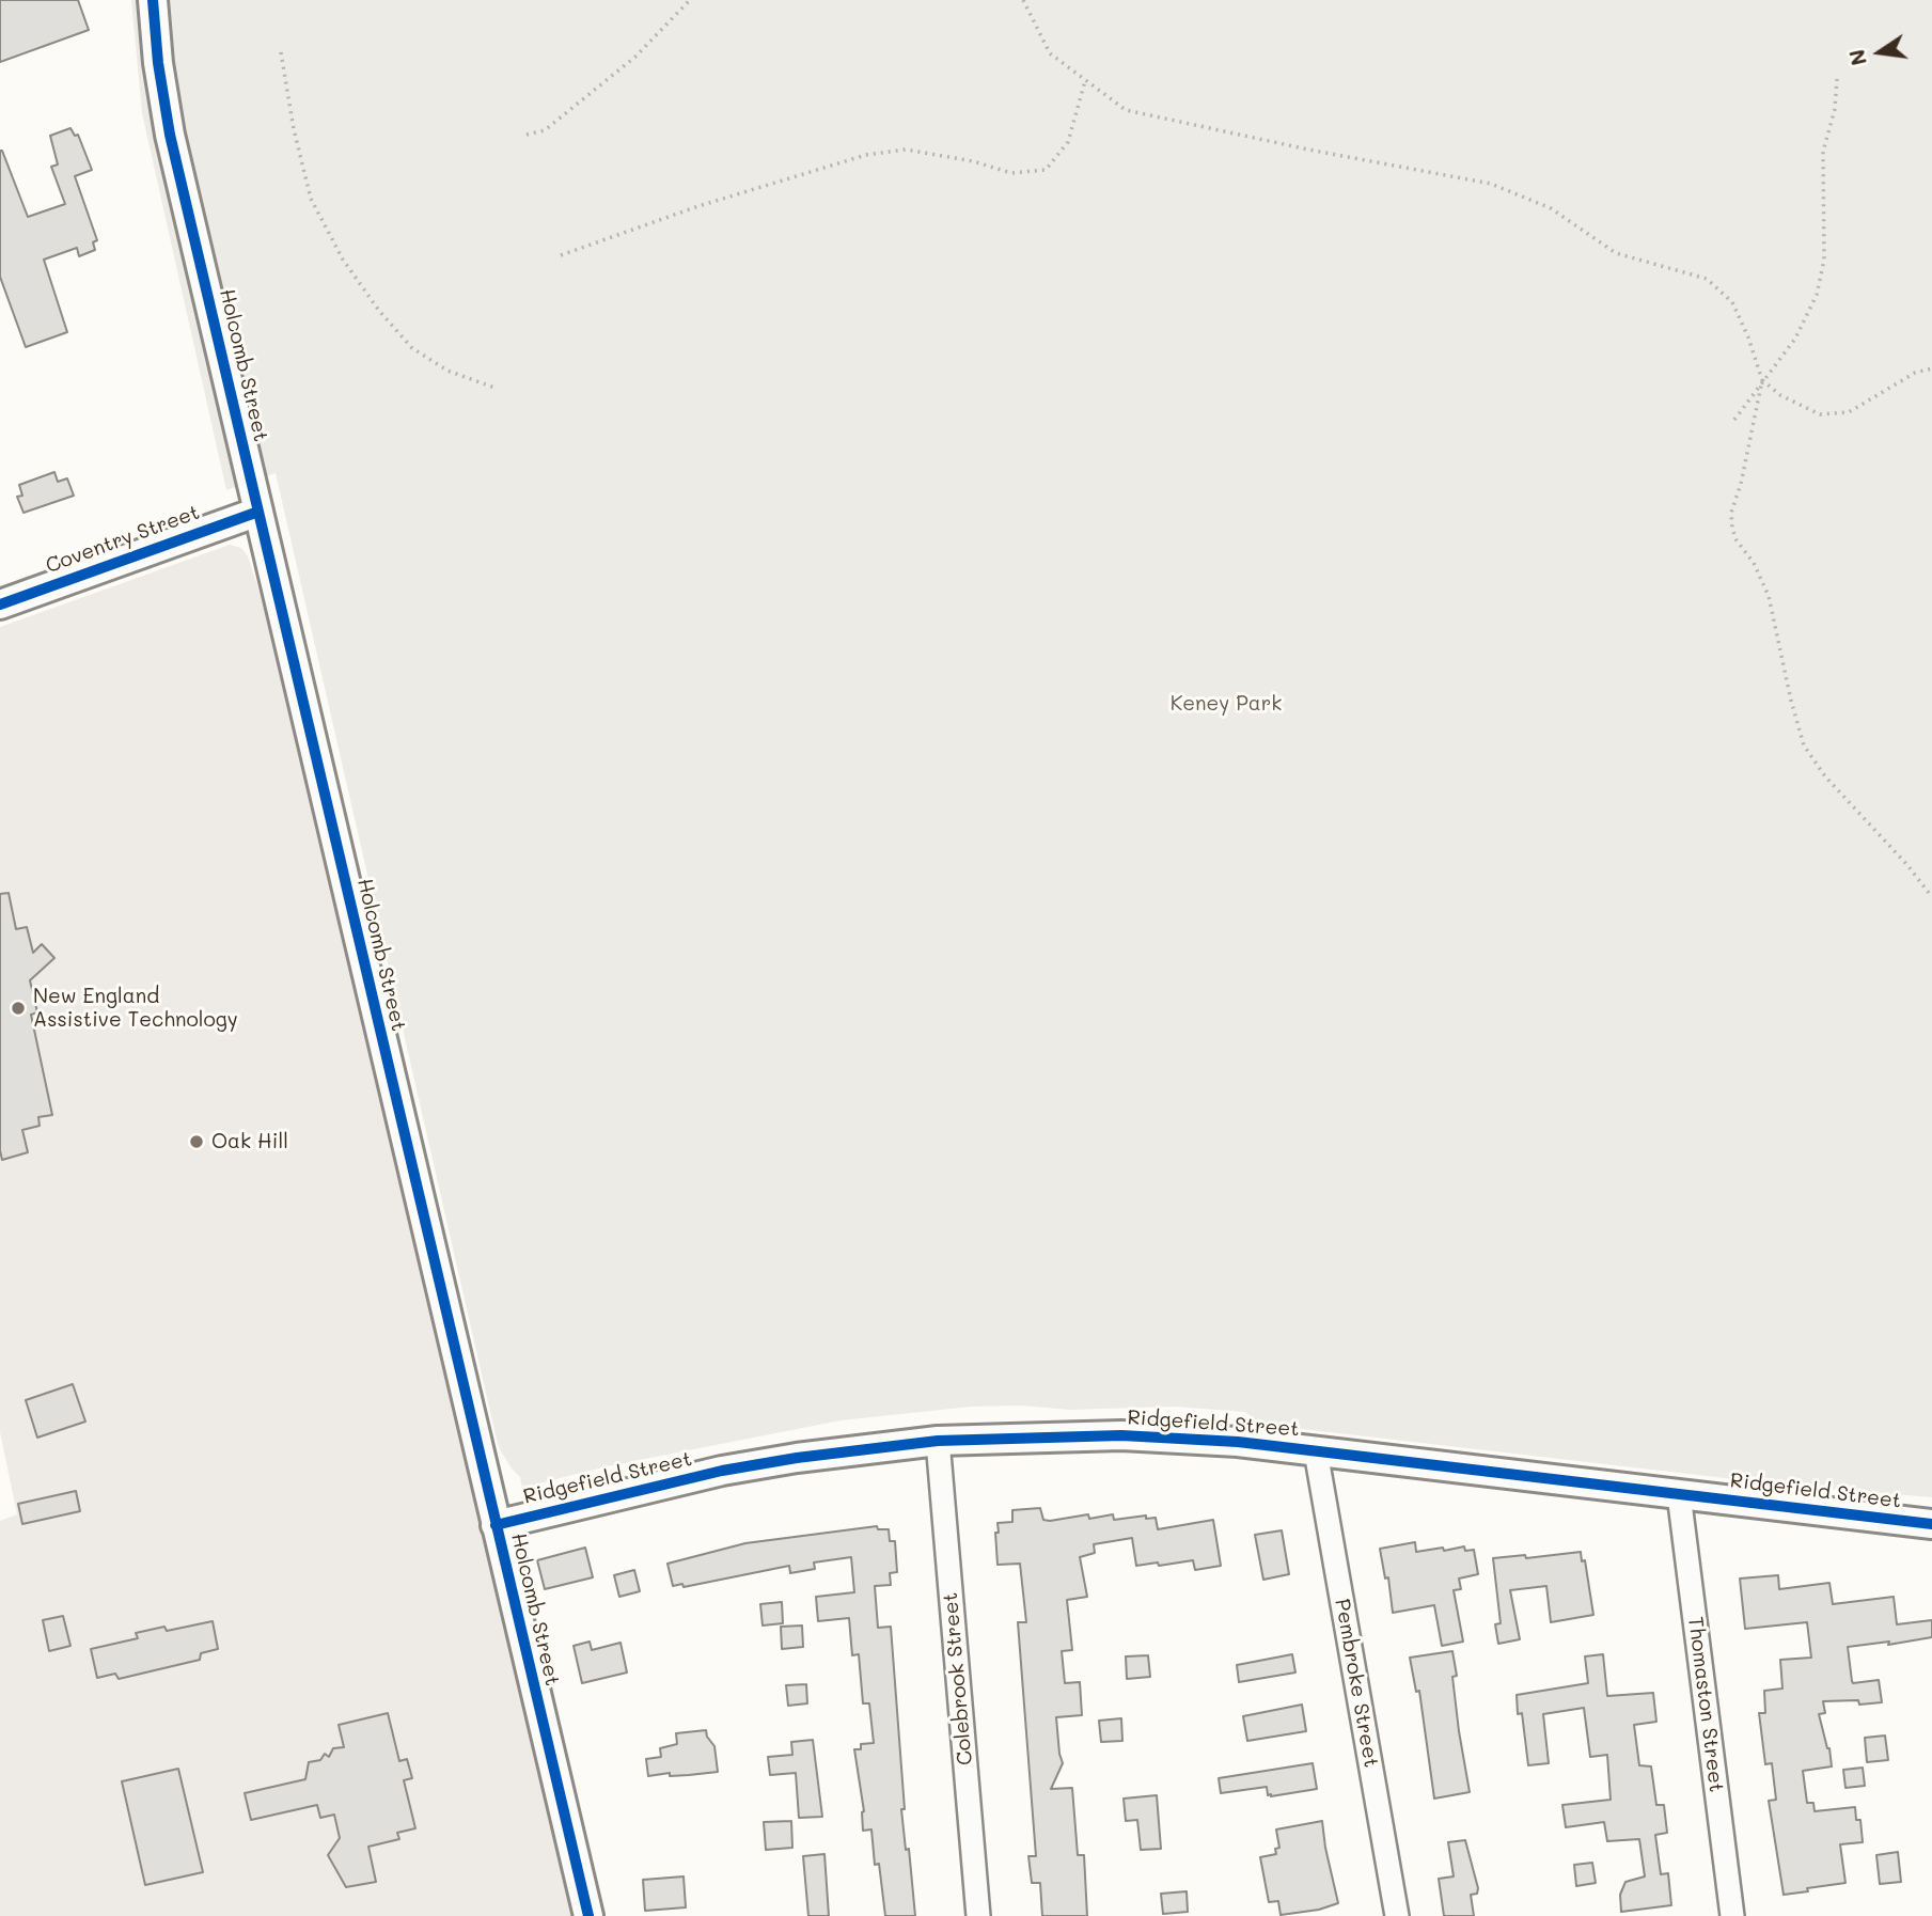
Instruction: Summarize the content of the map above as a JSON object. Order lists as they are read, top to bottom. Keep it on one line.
{"streets":{"street":["Holcomb Street","Coventry Street","Ridgefield Street","Colebrook Street","Pembroke Street","Thomaston Street"]},"crossings":[["Holcomb Street","Coventry Street"],["Holcomb Street","Ridgefield Street"],["Ridgefield Street","Colebrook Street"],["Ridgefield Street","Pembroke Street"],["Ridgefield Street","Thomaston Street"]],"parks":["Keney Park"],"places":["New England Assistive Technology","Oak Hill"],"north":"left"}
